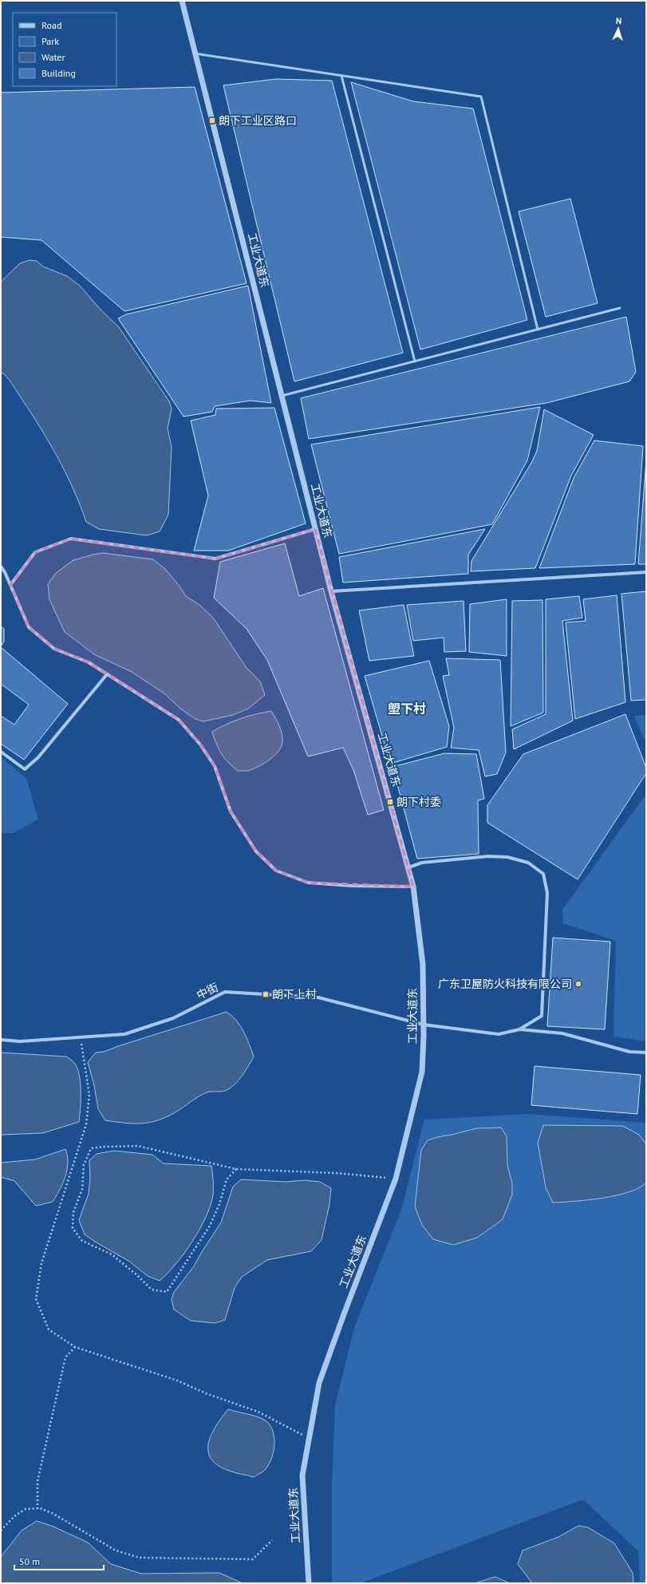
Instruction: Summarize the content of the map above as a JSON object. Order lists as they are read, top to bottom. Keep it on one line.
{"streets":{"street":["工业大道东","中街"]},"crossings":[["工业大道东","中街"]],"districts":["塱下村"],"places":{"transit":["朗下工业区路口","朗下村委","朗下上村"],"other":["广东卫屋防火科技有限公司"]},"legend":["Road","Park","Water","Building"],"scale_bar":"50 m","north":"top"}
